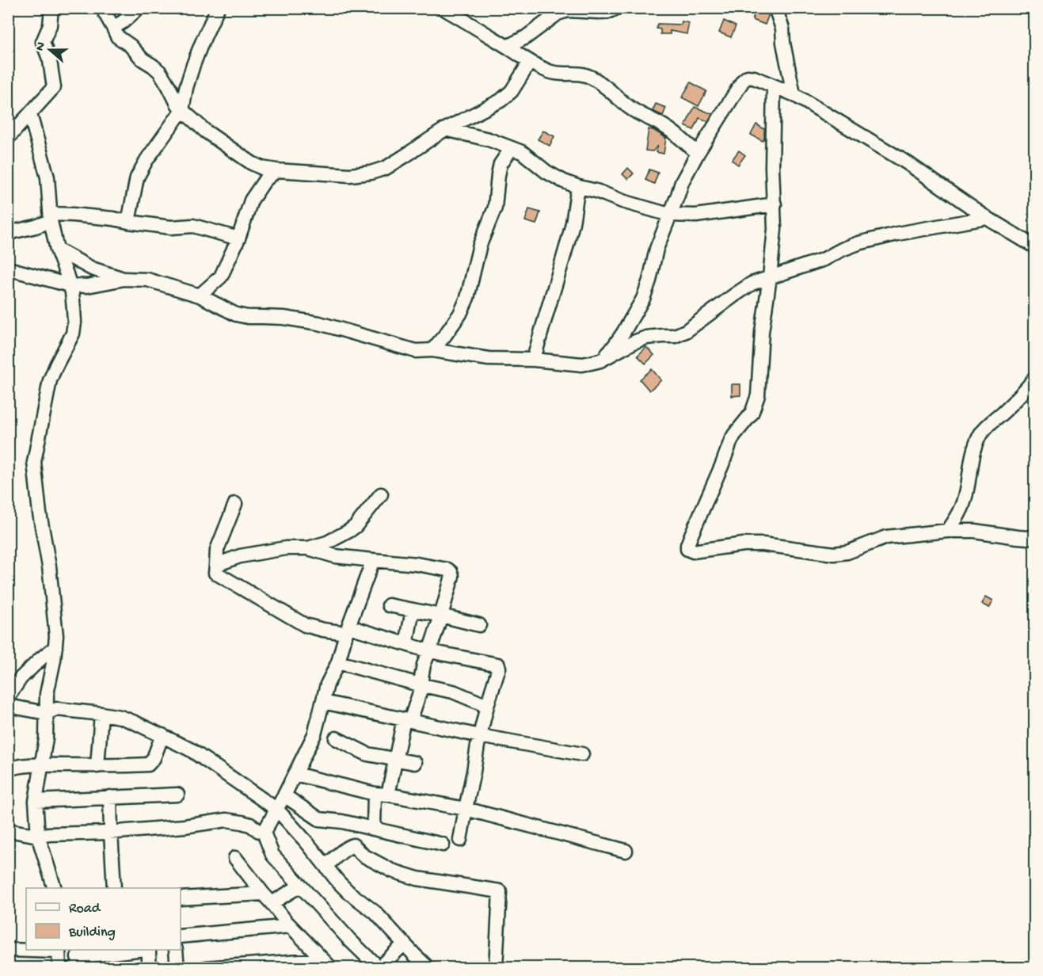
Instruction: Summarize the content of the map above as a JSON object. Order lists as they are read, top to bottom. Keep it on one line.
{"legend":["Road","Building"],"north":"left"}
